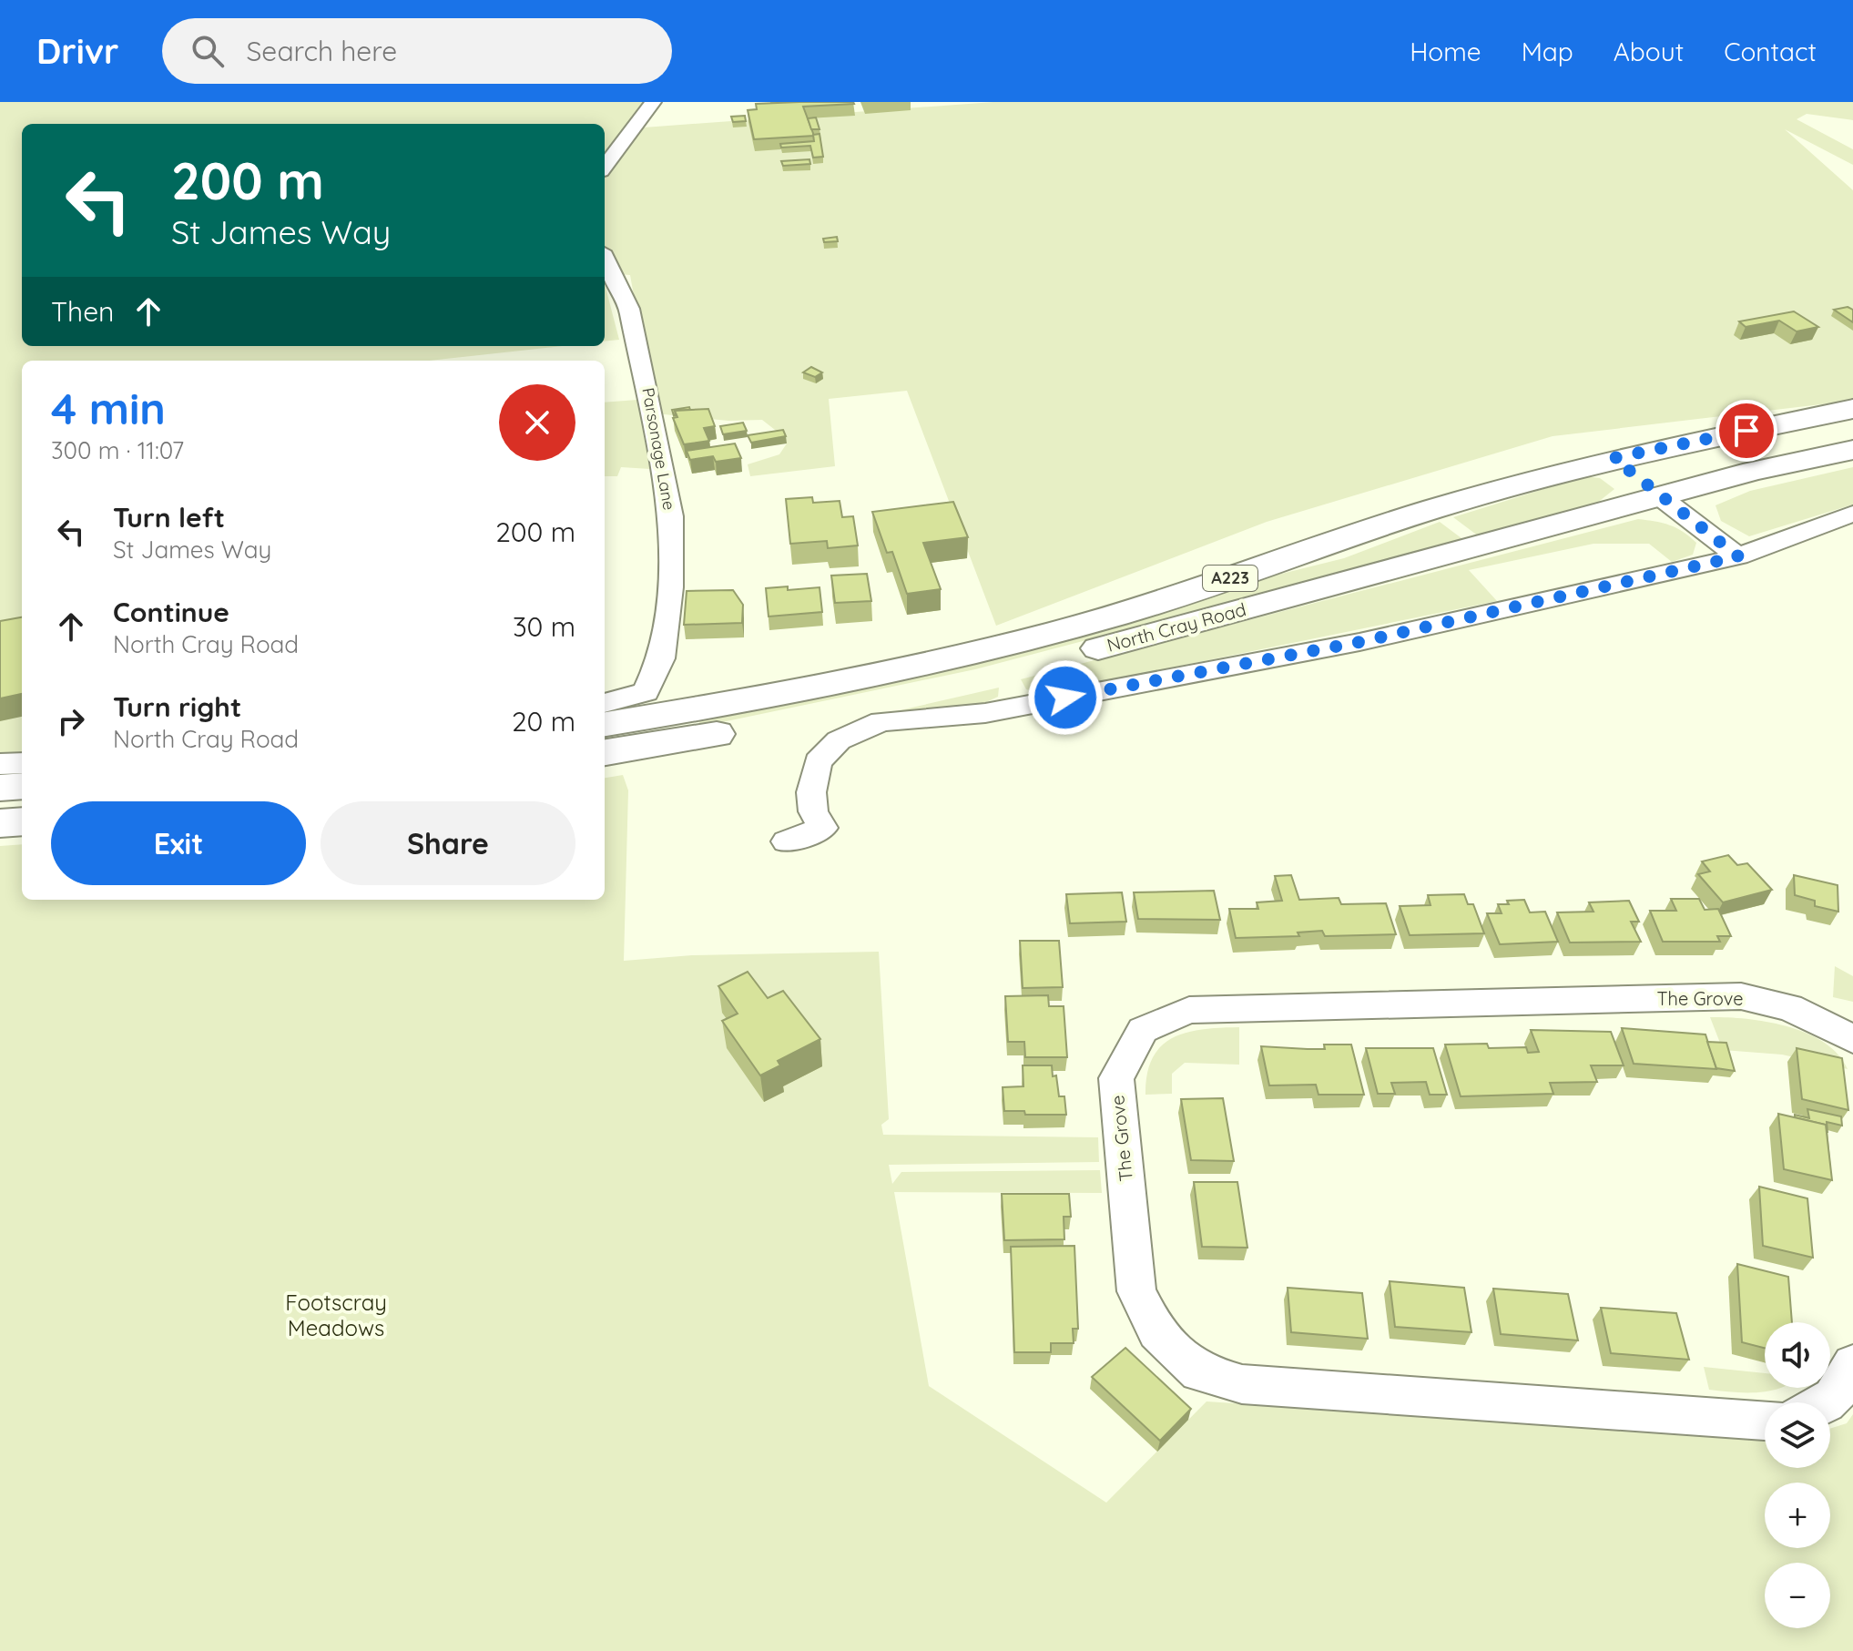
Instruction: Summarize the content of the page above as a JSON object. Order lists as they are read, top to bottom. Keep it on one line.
{"streets":{"main road":["A223","North Cray Road"],"street":["Parsonage Lane","The Grove"]},"parks":["Footscray Meadows"],"page":{"header":"Drivr","search":"Search here","nav":["Home","Map","About","Contact"],"turn":["200 m","St James Way"],"then":"Then","heading":["4 min","300 m · 11:07"],"list":[{"name":"Turn left","note":"St James Way","value":"200 m"},{"name":"Continue","note":"North Cray Road","value":"30 m"},{"name":"Turn right","note":"North Cray Road","value":"20 m"}],"buttons":["Exit","Share"],"map_buttons":["+","−"]}}
